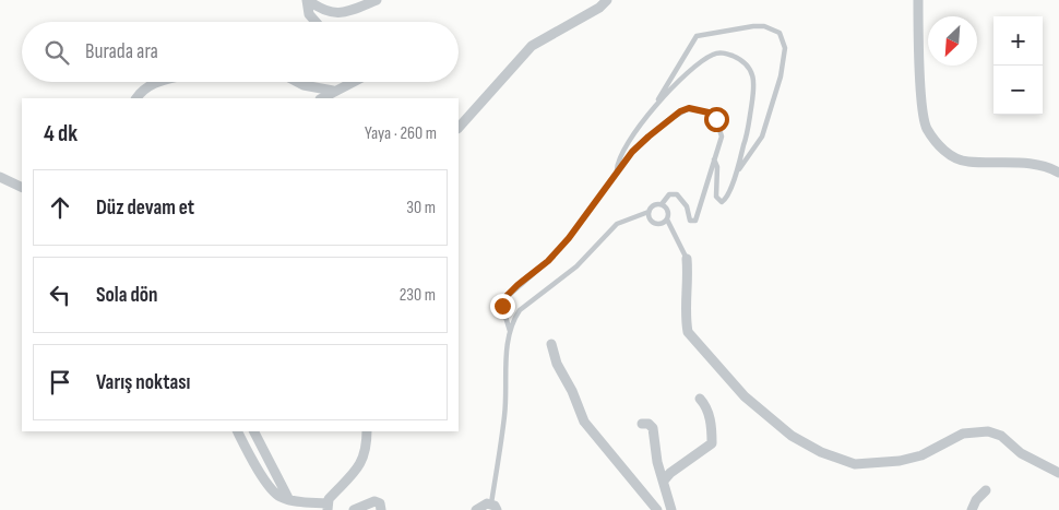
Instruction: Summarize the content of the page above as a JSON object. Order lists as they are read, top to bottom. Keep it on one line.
{"north":"bottom left","page":{"map_buttons":["+","−"],"search":"Burada ara","heading":["4 dk","Yaya · 260 m"],"list":[["Düz devam et","30 m"],["Sola dön","230 m"],"Varış noktası"]}}
